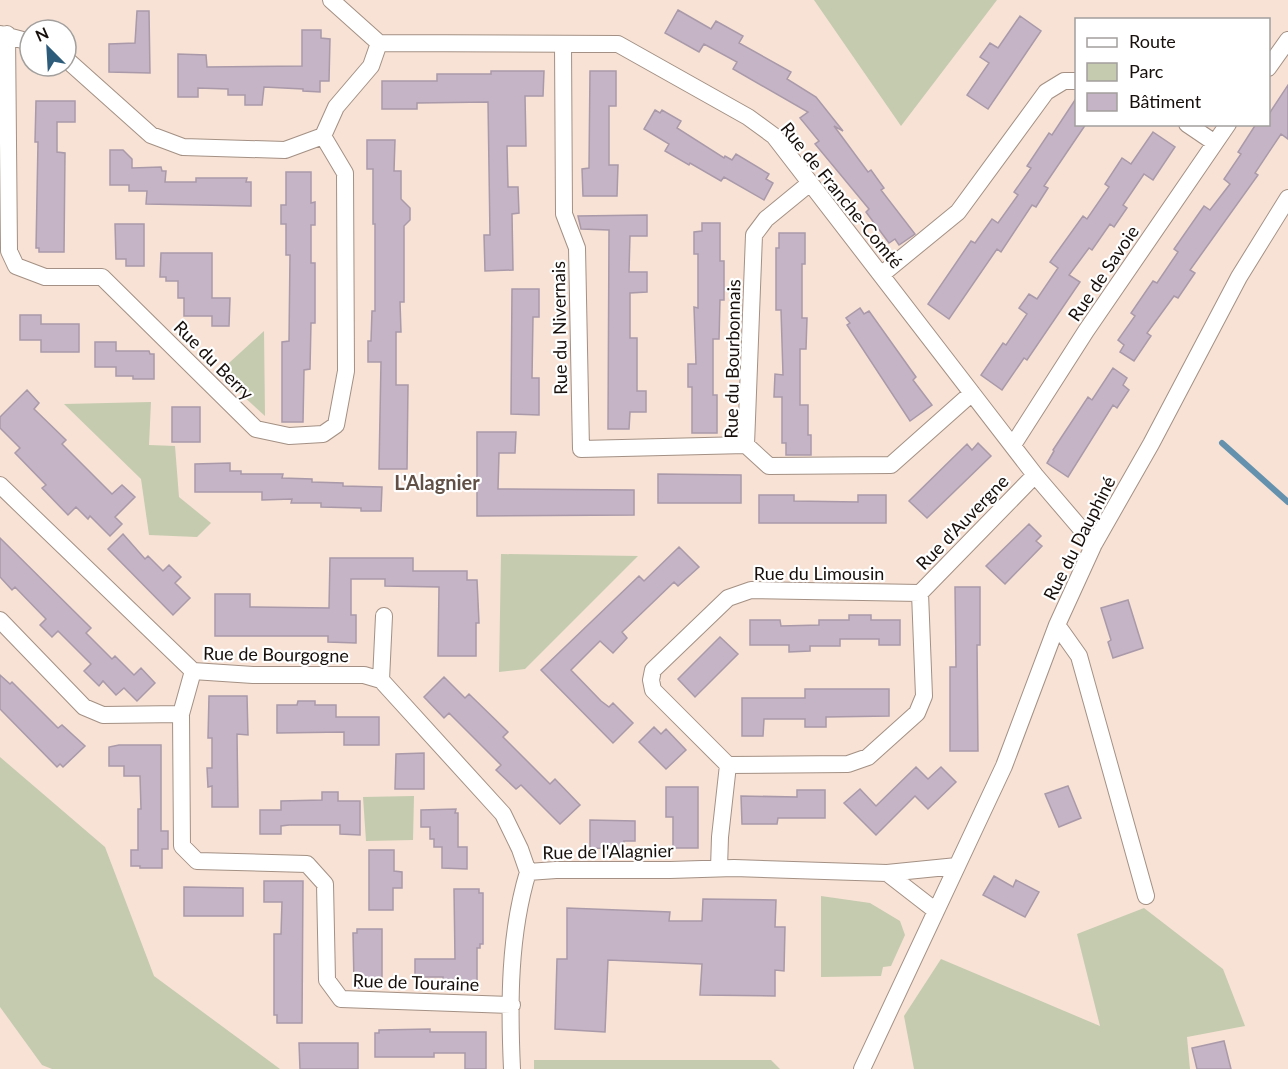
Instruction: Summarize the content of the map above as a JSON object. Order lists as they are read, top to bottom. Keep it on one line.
{"streets":{"street":["Rue de Franche-Comté","Rue de Savoie","Rue du Nivernais","Rue du Bourbonnais","Rue du Berry","Rue d'Auvergne","Rue du Dauphiné","Rue du Limousin","Rue de Bourgogne","Rue de l'Alagnier","Rue de Touraine"]},"crossings":[["Rue de Franche-Comté","Rue de Savoie"],["Rue de Franche-Comté","Rue du Nivernais"],["Rue de Franche-Comté","Rue du Bourbonnais"],["Rue de Franche-Comté","Rue d'Auvergne"],["Rue de Franche-Comté","Rue du Dauphiné"],["Rue du Nivernais","Rue du Bourbonnais"],["Rue d'Auvergne","Rue du Limousin"],["Rue du Dauphiné","Rue de l'Alagnier"],["Rue de Bourgogne","Rue de Touraine"],["Rue de l'Alagnier","Rue de Touraine"]],"districts":["L'Alagnier"],"legend":["Route","Parc","Bâtiment"],"north":"top left"}
